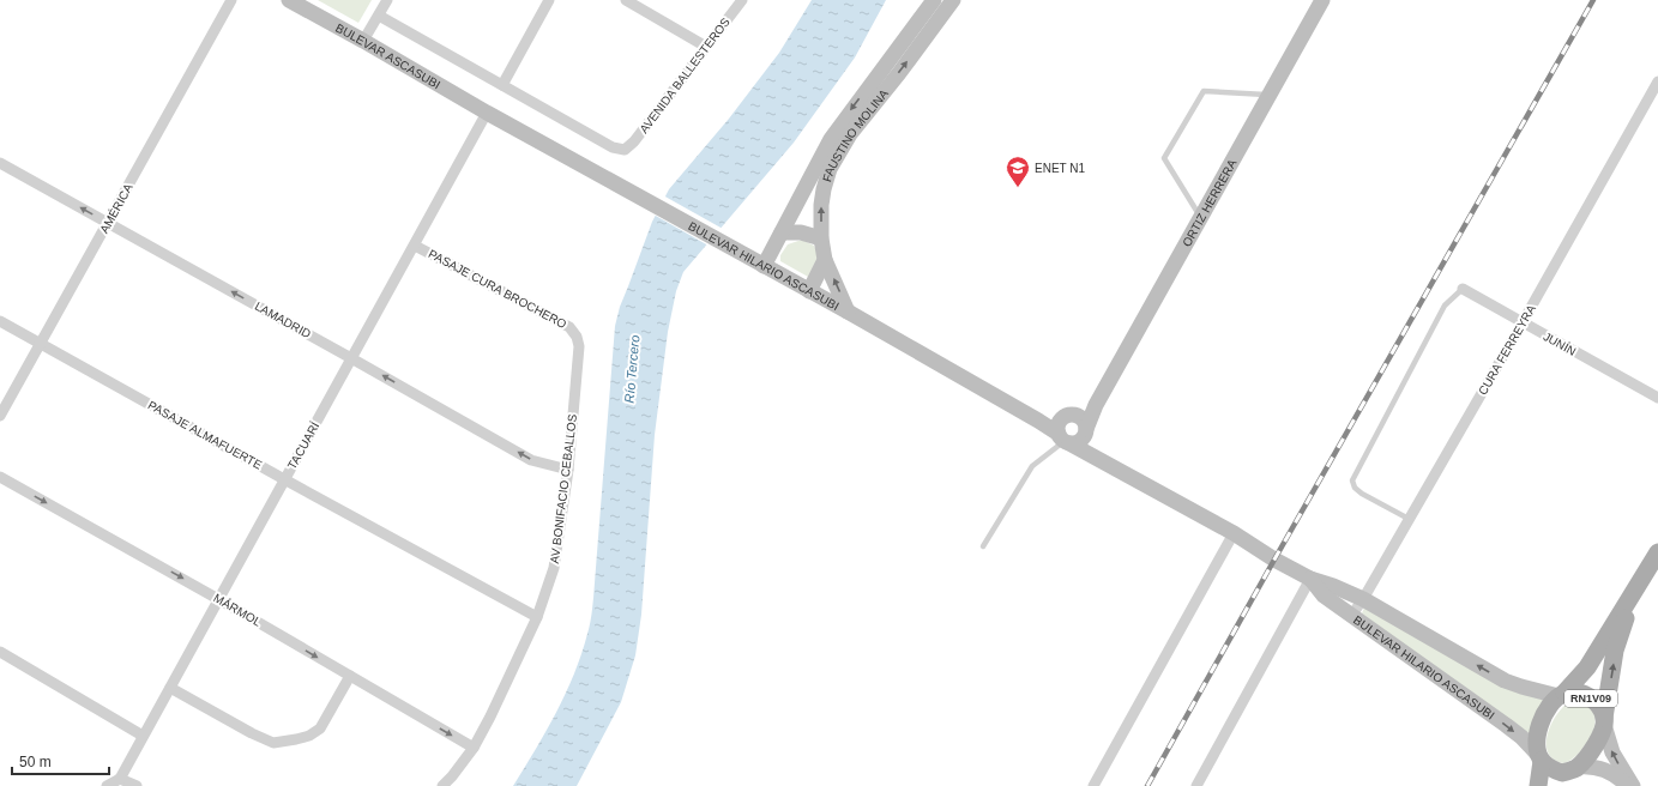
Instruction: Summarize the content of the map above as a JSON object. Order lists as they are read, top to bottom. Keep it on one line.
{"streets":{"main road":["BULEVAR ASCASUBI","FAUSTINO MOLINA","ORTIZ HERRERA","BULEVAR HILARIO ASCASUBI","RN1V09"],"street":["AVENIDA BALLESTEROS","AMÉRICA","PASAJE CURA BROCHERO","LAMADRID","JUNÍN","CURA FERREYRA","PASAJE ALMAFUERTE","TACUARÍ","AV BONIFACIO CEBALLOS","MÁRMOL"]},"crossings":[["BULEVAR ASCASUBI","BULEVAR HILARIO ASCASUBI"],["BULEVAR ASCASUBI","TACUARÍ"],["FAUSTINO MOLINA","BULEVAR HILARIO ASCASUBI"],["ORTIZ HERRERA","BULEVAR HILARIO ASCASUBI"],["AMÉRICA","LAMADRID"],["AMÉRICA","PASAJE ALMAFUERTE"],["BULEVAR HILARIO ASCASUBI","CURA FERREYRA"],["BULEVAR HILARIO ASCASUBI","TACUARÍ"],["BULEVAR HILARIO ASCASUBI","RN1V09"],["PASAJE CURA BROCHERO","TACUARÍ"],["PASAJE CURA BROCHERO","AV BONIFACIO CEBALLOS"],["LAMADRID","TACUARÍ"],["LAMADRID","AV BONIFACIO CEBALLOS"],["JUNÍN","CURA FERREYRA"],["PASAJE ALMAFUERTE","TACUARÍ"],["PASAJE ALMAFUERTE","AV BONIFACIO CEBALLOS"],["TACUARÍ","MÁRMOL"],["AV BONIFACIO CEBALLOS","MÁRMOL"]],"one_way":["LAMADRID","MÁRMOL"],"water":["Río Tercero"],"places":{"school or university":["ENET N1"]},"scale_bar":"50 m"}
